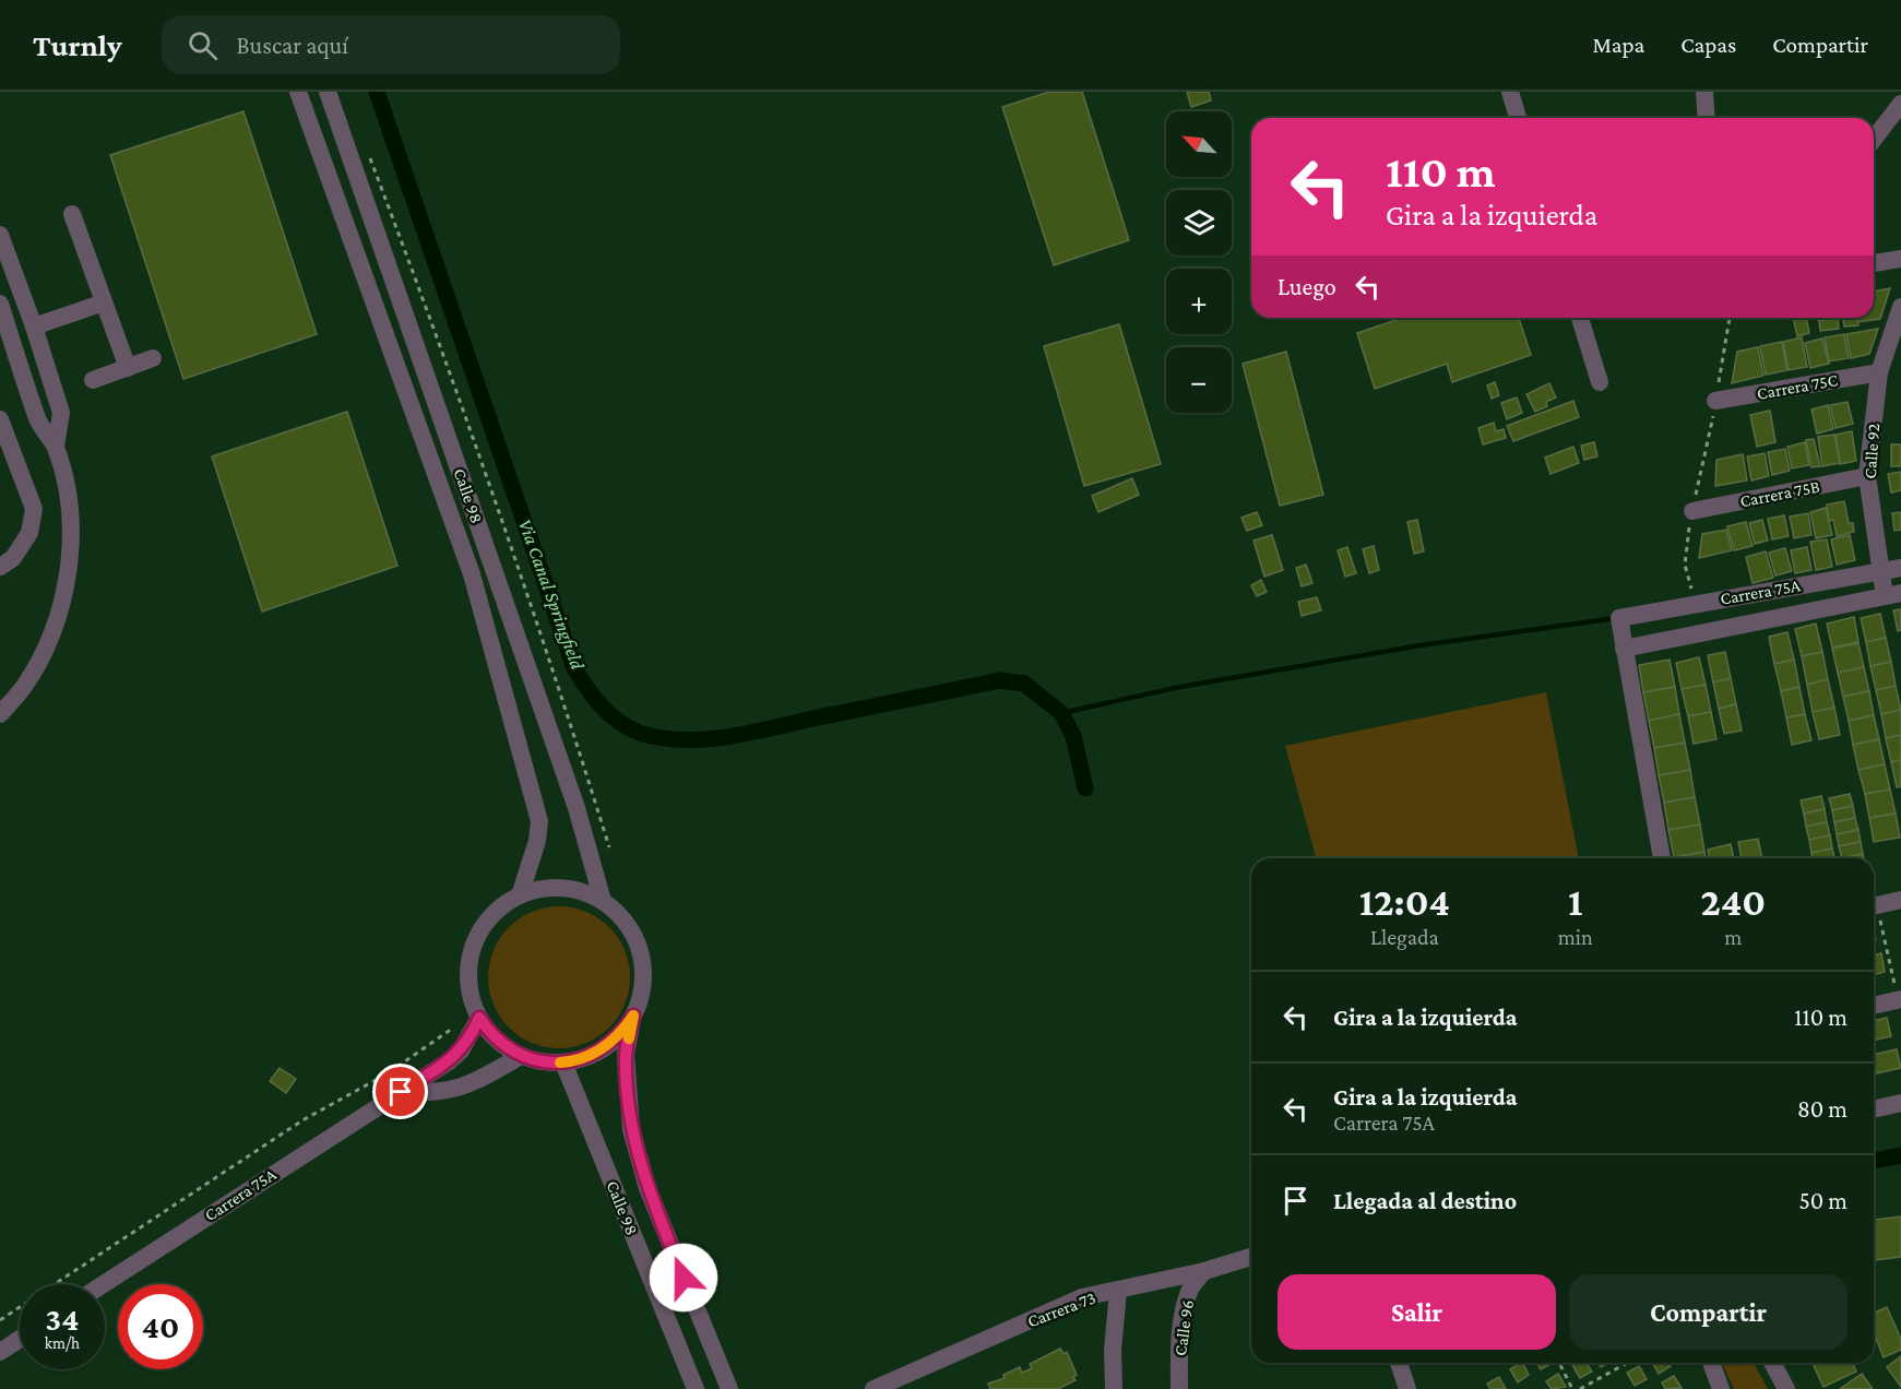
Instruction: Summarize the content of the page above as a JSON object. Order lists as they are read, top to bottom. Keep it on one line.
{"streets":{"street":["Carrera 75C","Calle 92","Carrera 75B","Calle 98","Carrera 75A","Carrera 73","Calle 96"]},"crossings":[["Carrera 75C","Calle 92"],["Calle 92","Carrera 75B"],["Calle 92","Carrera 75A"],["Calle 98","Carrera 75A"],["Carrera 73","Calle 96"]],"water":["Via Canal Springfield"],"north":"top left","page":{"header":"Turnly","search":"Buscar aquí","nav":["Mapa","Capas","Compartir"],"map_buttons":["+","−"],"turn":["110 m","Gira a la izquierda"],"then":"Luego","eta":["12:04","Llegada","1","min","240","m"],"list":[{"name":"Gira a la izquierda","value":"110 m"},{"name":"Gira a la izquierda","note":"Carrera 75A","value":"80 m"},{"name":"Llegada al destino","value":"50 m"}],"buttons":["Salir","Compartir"],"speed":"34 km/h","limit":"40"}}
